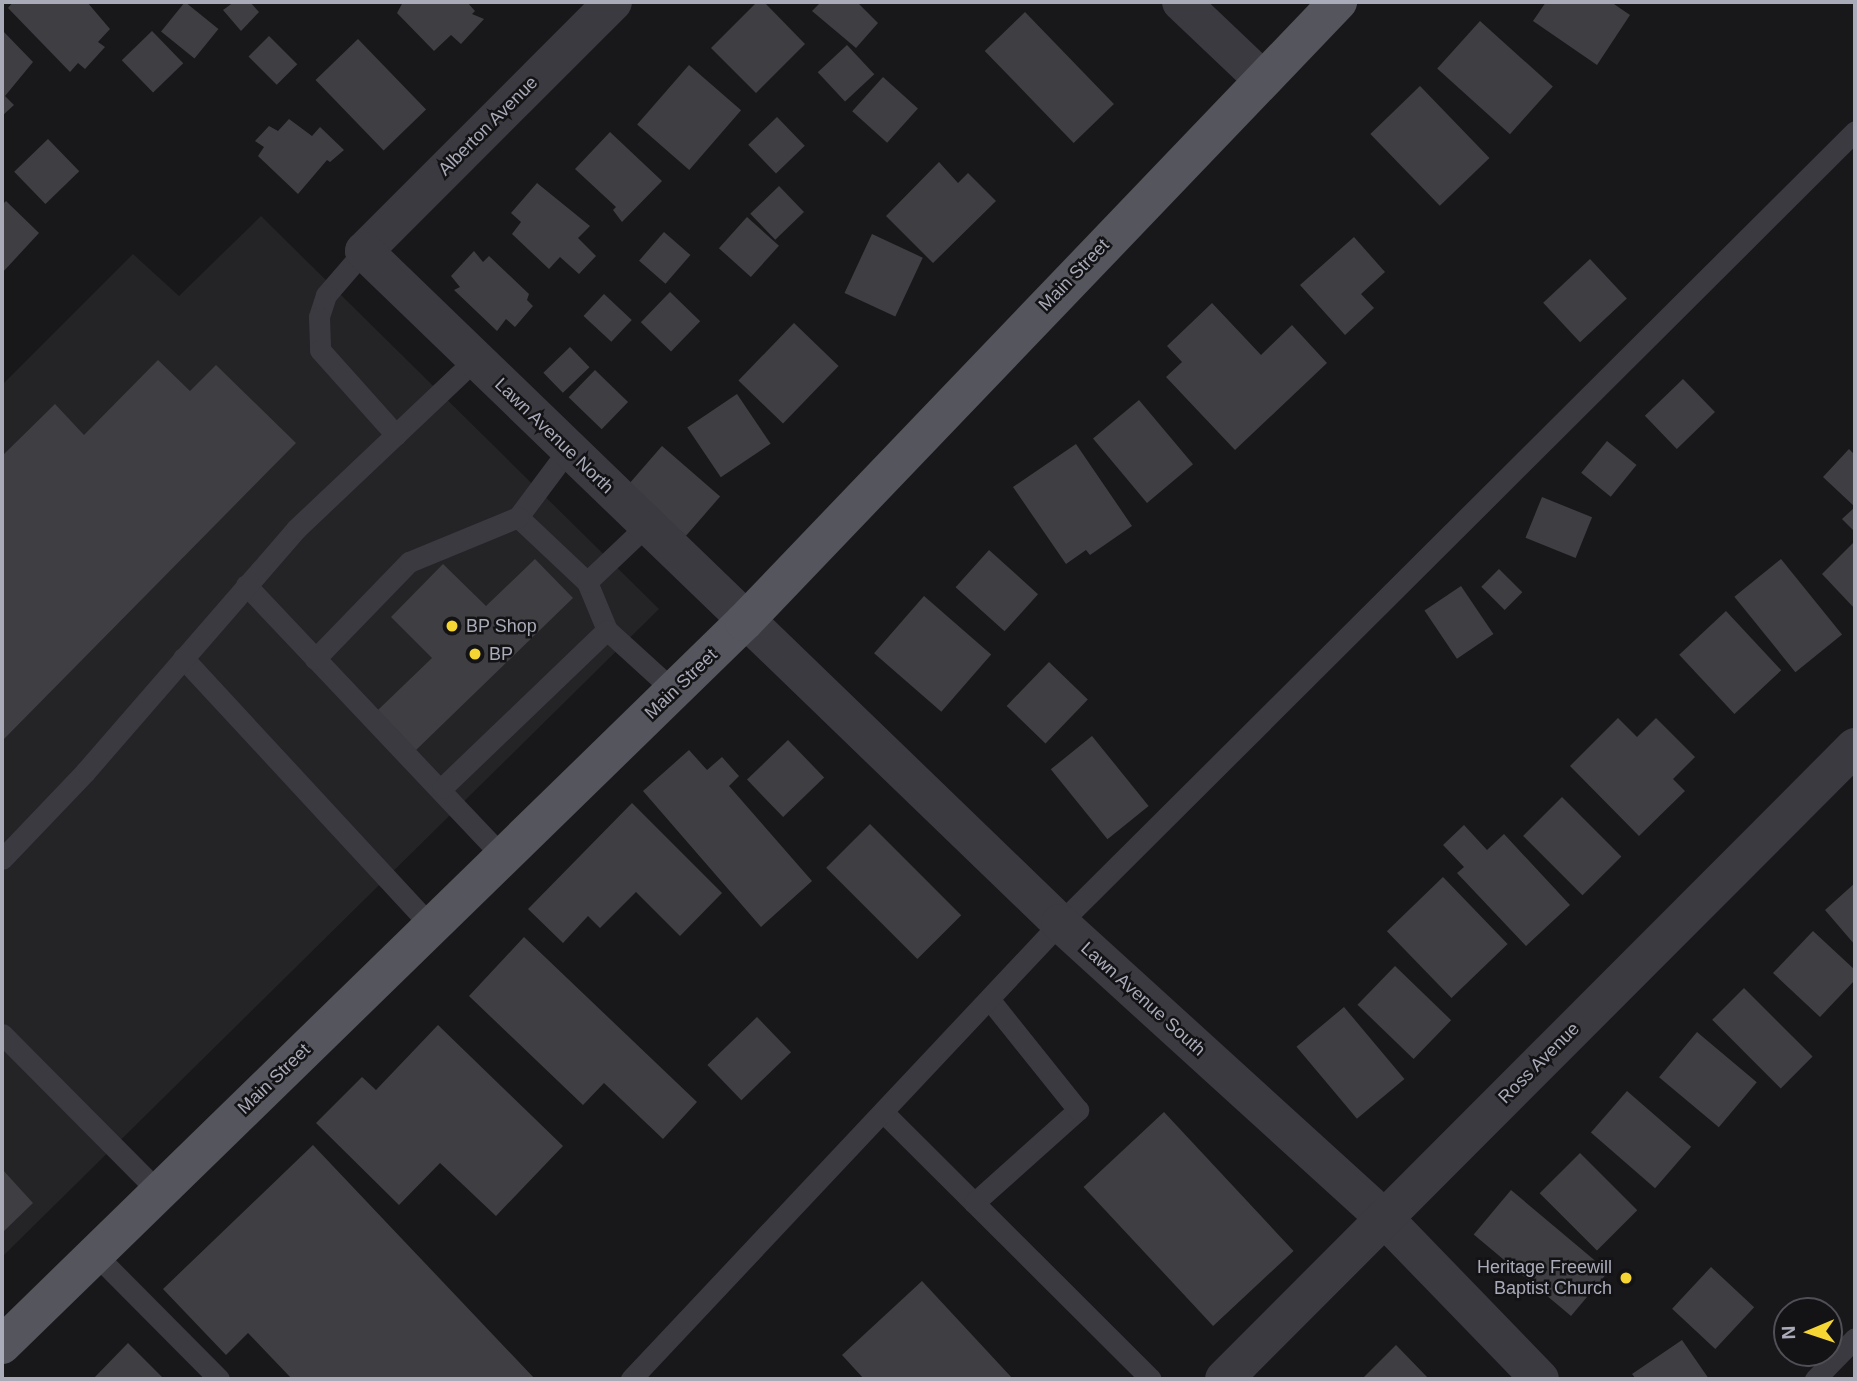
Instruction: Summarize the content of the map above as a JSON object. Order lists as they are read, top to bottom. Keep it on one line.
{"streets":{"main road":["Main Street"],"street":["Alberton Avenue","Lawn Avenue North","Lawn Avenue South","Ross Avenue"]},"crossings":[["Alberton Avenue","Lawn Avenue North"],["Main Street","Lawn Avenue North"],["Main Street","Lawn Avenue South"],["Lawn Avenue North","Lawn Avenue South"],["Lawn Avenue South","Ross Avenue"]],"places":["BP Shop","BP","Heritage Freewill Baptist Church"],"north":"left"}
